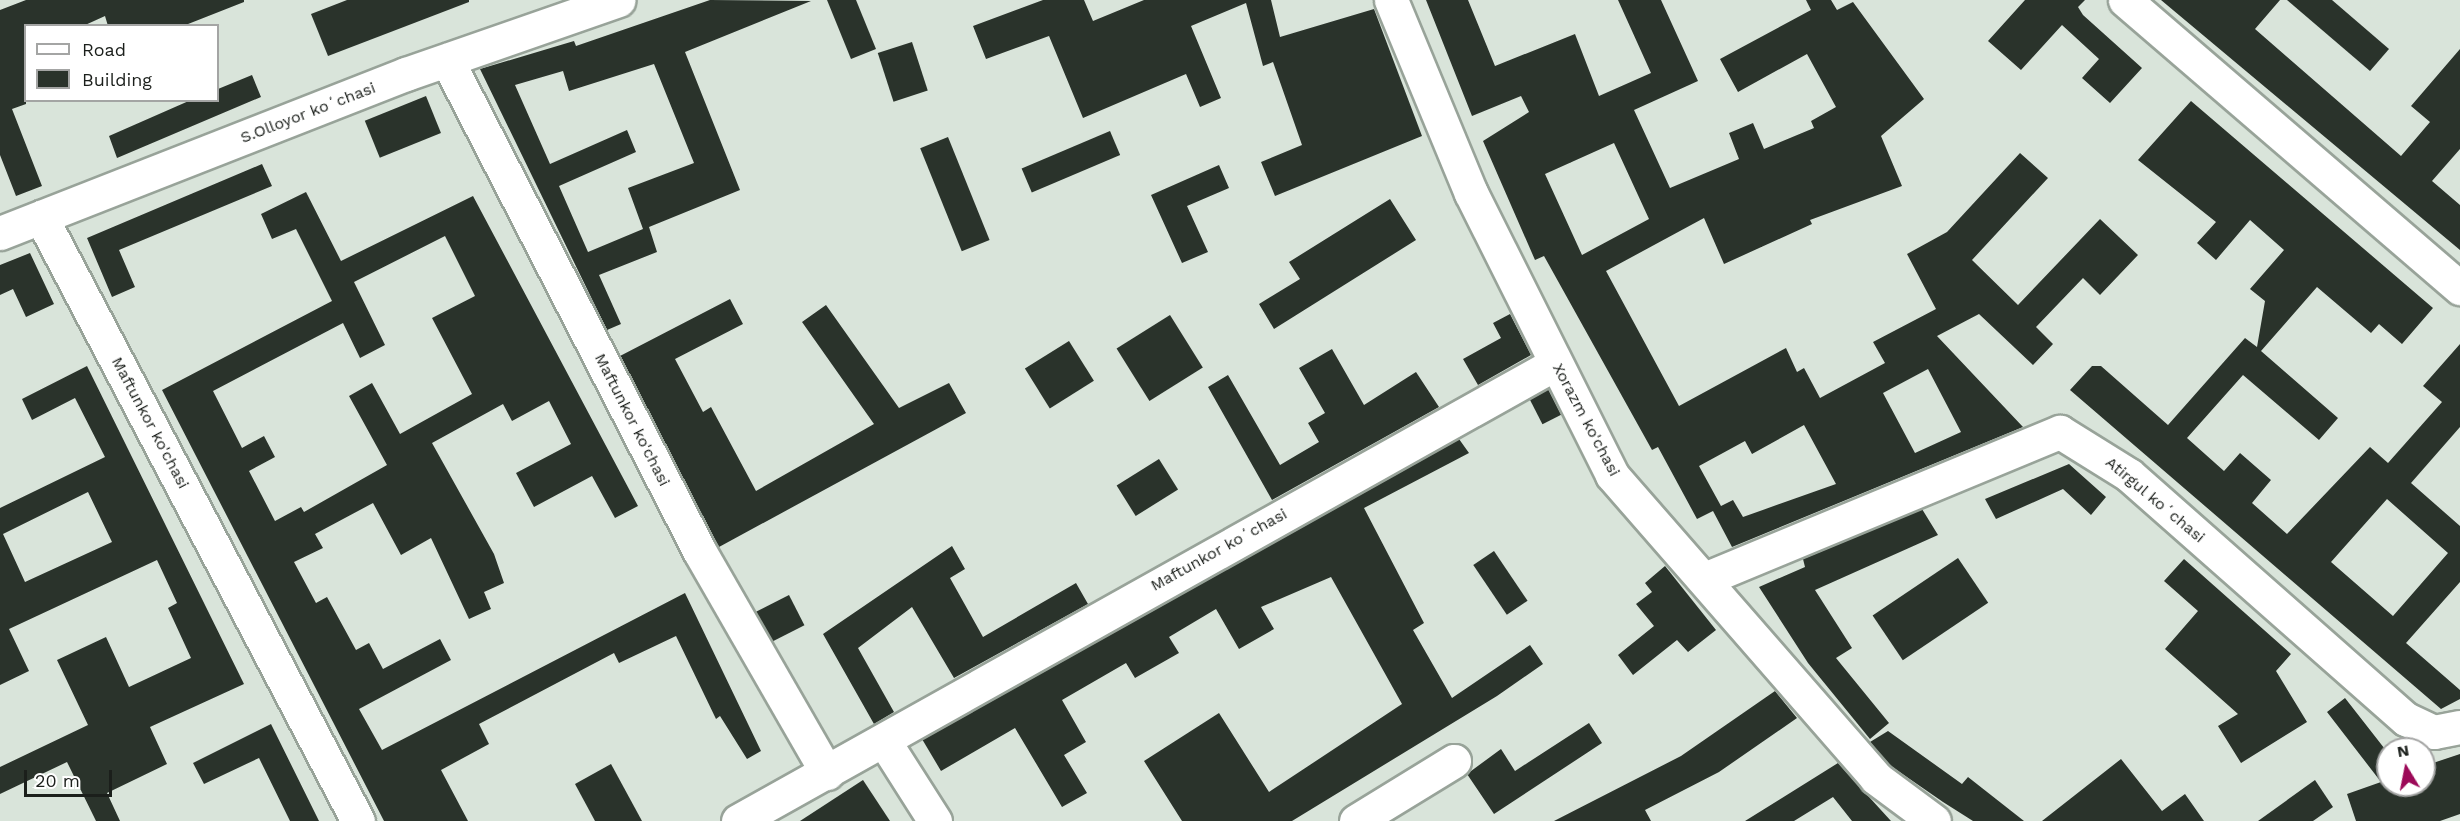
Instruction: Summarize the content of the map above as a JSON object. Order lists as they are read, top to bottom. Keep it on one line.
{"streets":{"street":["S.Olloyor koʻchasi","Maftunkor ko'chasi","Xorazm ko'chasi","Atirgul koʻchasi","Maftunkor koʻchasi"]},"crossings":[["S.Olloyor koʻchasi","Maftunkor ko'chasi"],["Maftunkor ko'chasi","Maftunkor koʻchasi"],["Xorazm ko'chasi","Atirgul koʻchasi"],["Xorazm ko'chasi","Maftunkor koʻchasi"]],"legend":["Road","Building"],"scale_bar":"20 m","north":"top"}
